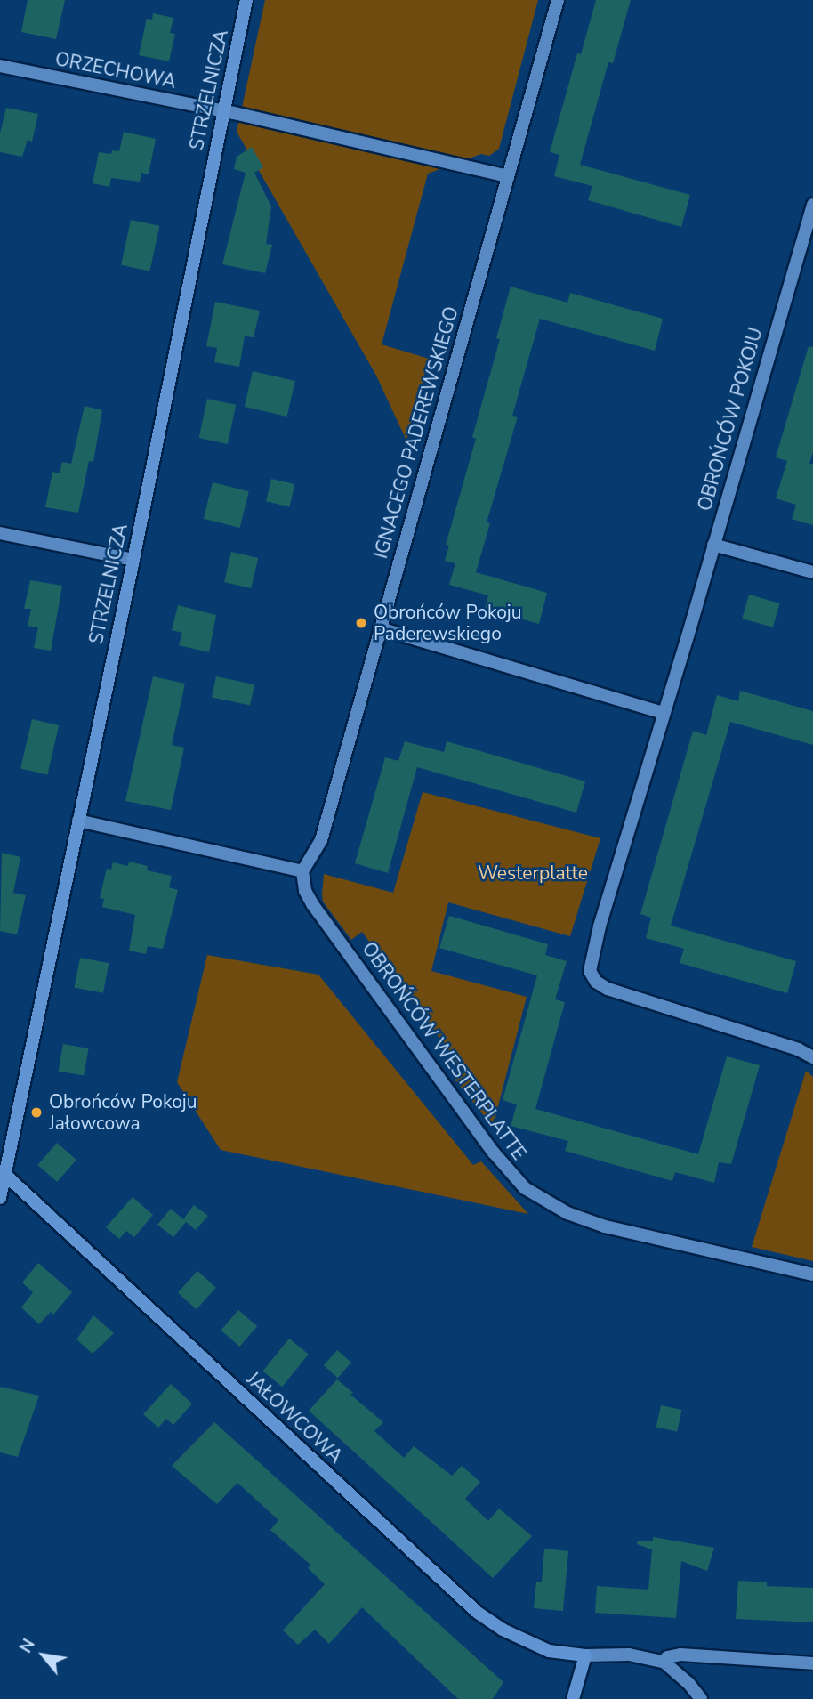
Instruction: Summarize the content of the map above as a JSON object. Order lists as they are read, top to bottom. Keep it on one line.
{"streets":{"street":["ORZECHOWA","STRZELNICZA","OBROŃCÓW POKOJU","IGNACEGO PADEREWSKIEGO","OBROŃCÓW WESTERPLATTE","JAŁOWCOWA"]},"crossings":[["ORZECHOWA","STRZELNICZA"],["ORZECHOWA","IGNACEGO PADEREWSKIEGO"],["STRZELNICZA","JAŁOWCOWA"],["IGNACEGO PADEREWSKIEGO","OBROŃCÓW WESTERPLATTE"]],"parks":["Westerplatte"],"places":["Obrońców Pokoju Paderewskiego","Obrońców Pokoju Jałowcowa"],"north":"top left"}
